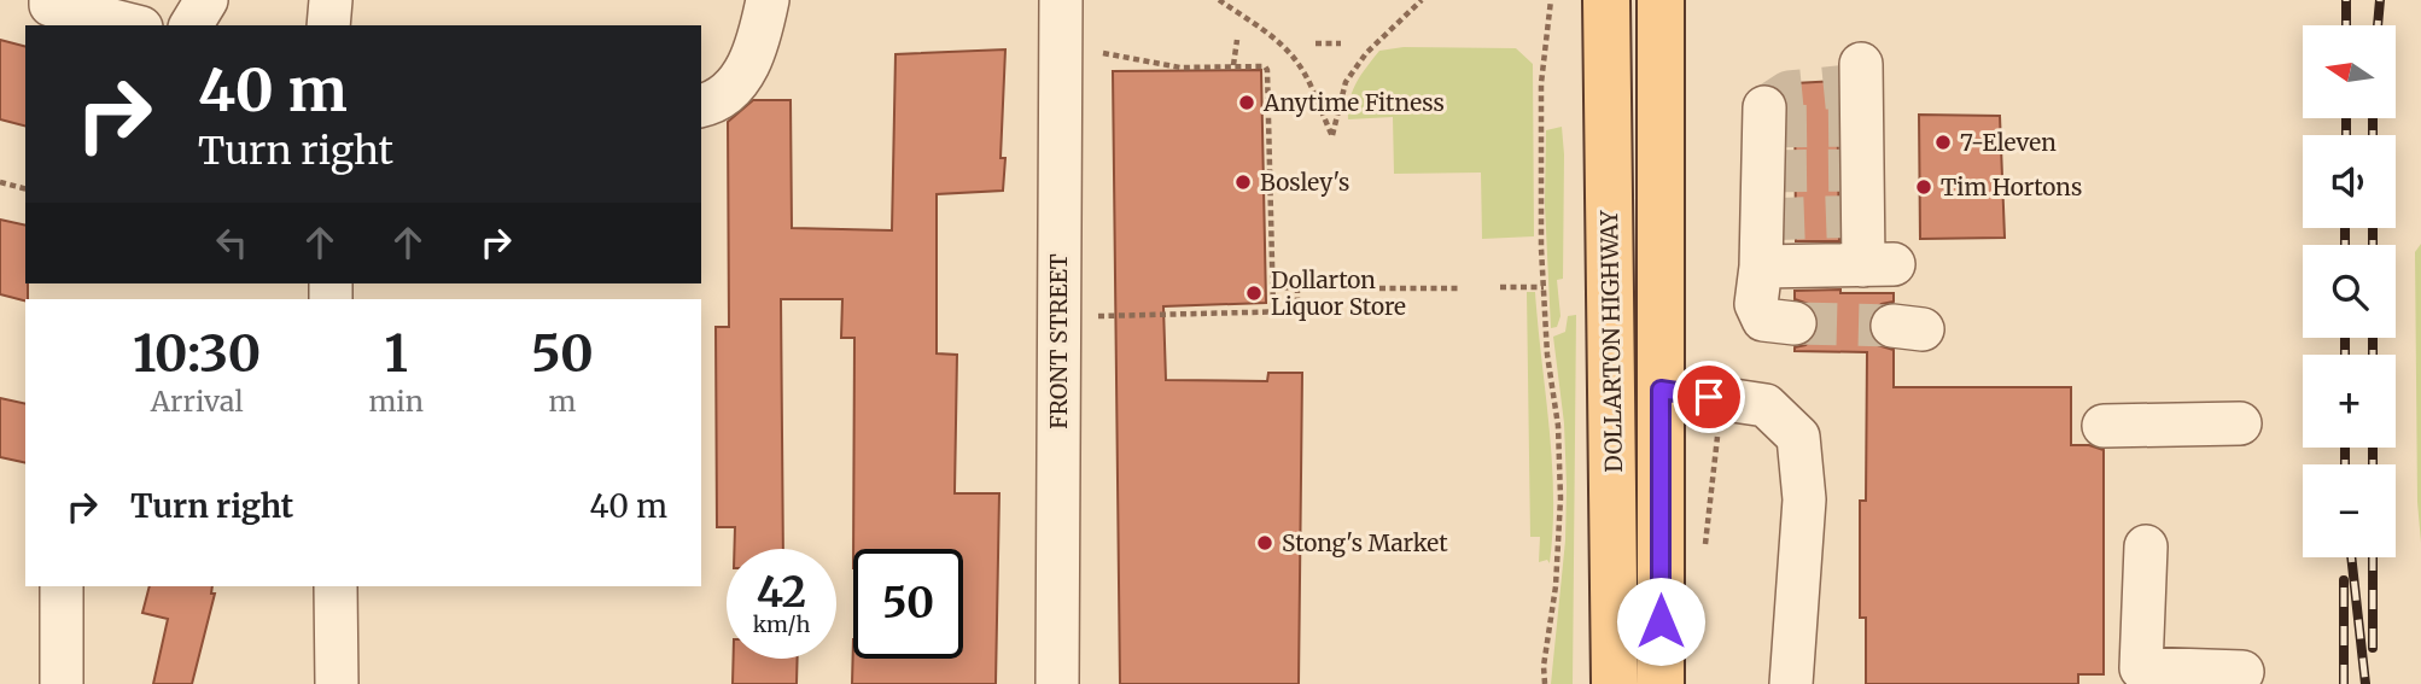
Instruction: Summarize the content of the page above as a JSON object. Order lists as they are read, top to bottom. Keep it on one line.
{"streets":{"main road":["DOLLARTON HIGHWAY"],"street":["FRONT STREET"]},"places":["Anytime Fitness","7-Eleven","Bosley's","Tim Hortons","Dollarton Liquor Store","Stong's Market"],"north":"left","page":{"map_buttons":["+","−"],"turn":["40 m","Turn right"],"eta":["10:30","Arrival","1","min","50","m"],"list":[{"name":"Turn right","value":"40 m"}],"speed":"42 km/h","limit":"50"}}
